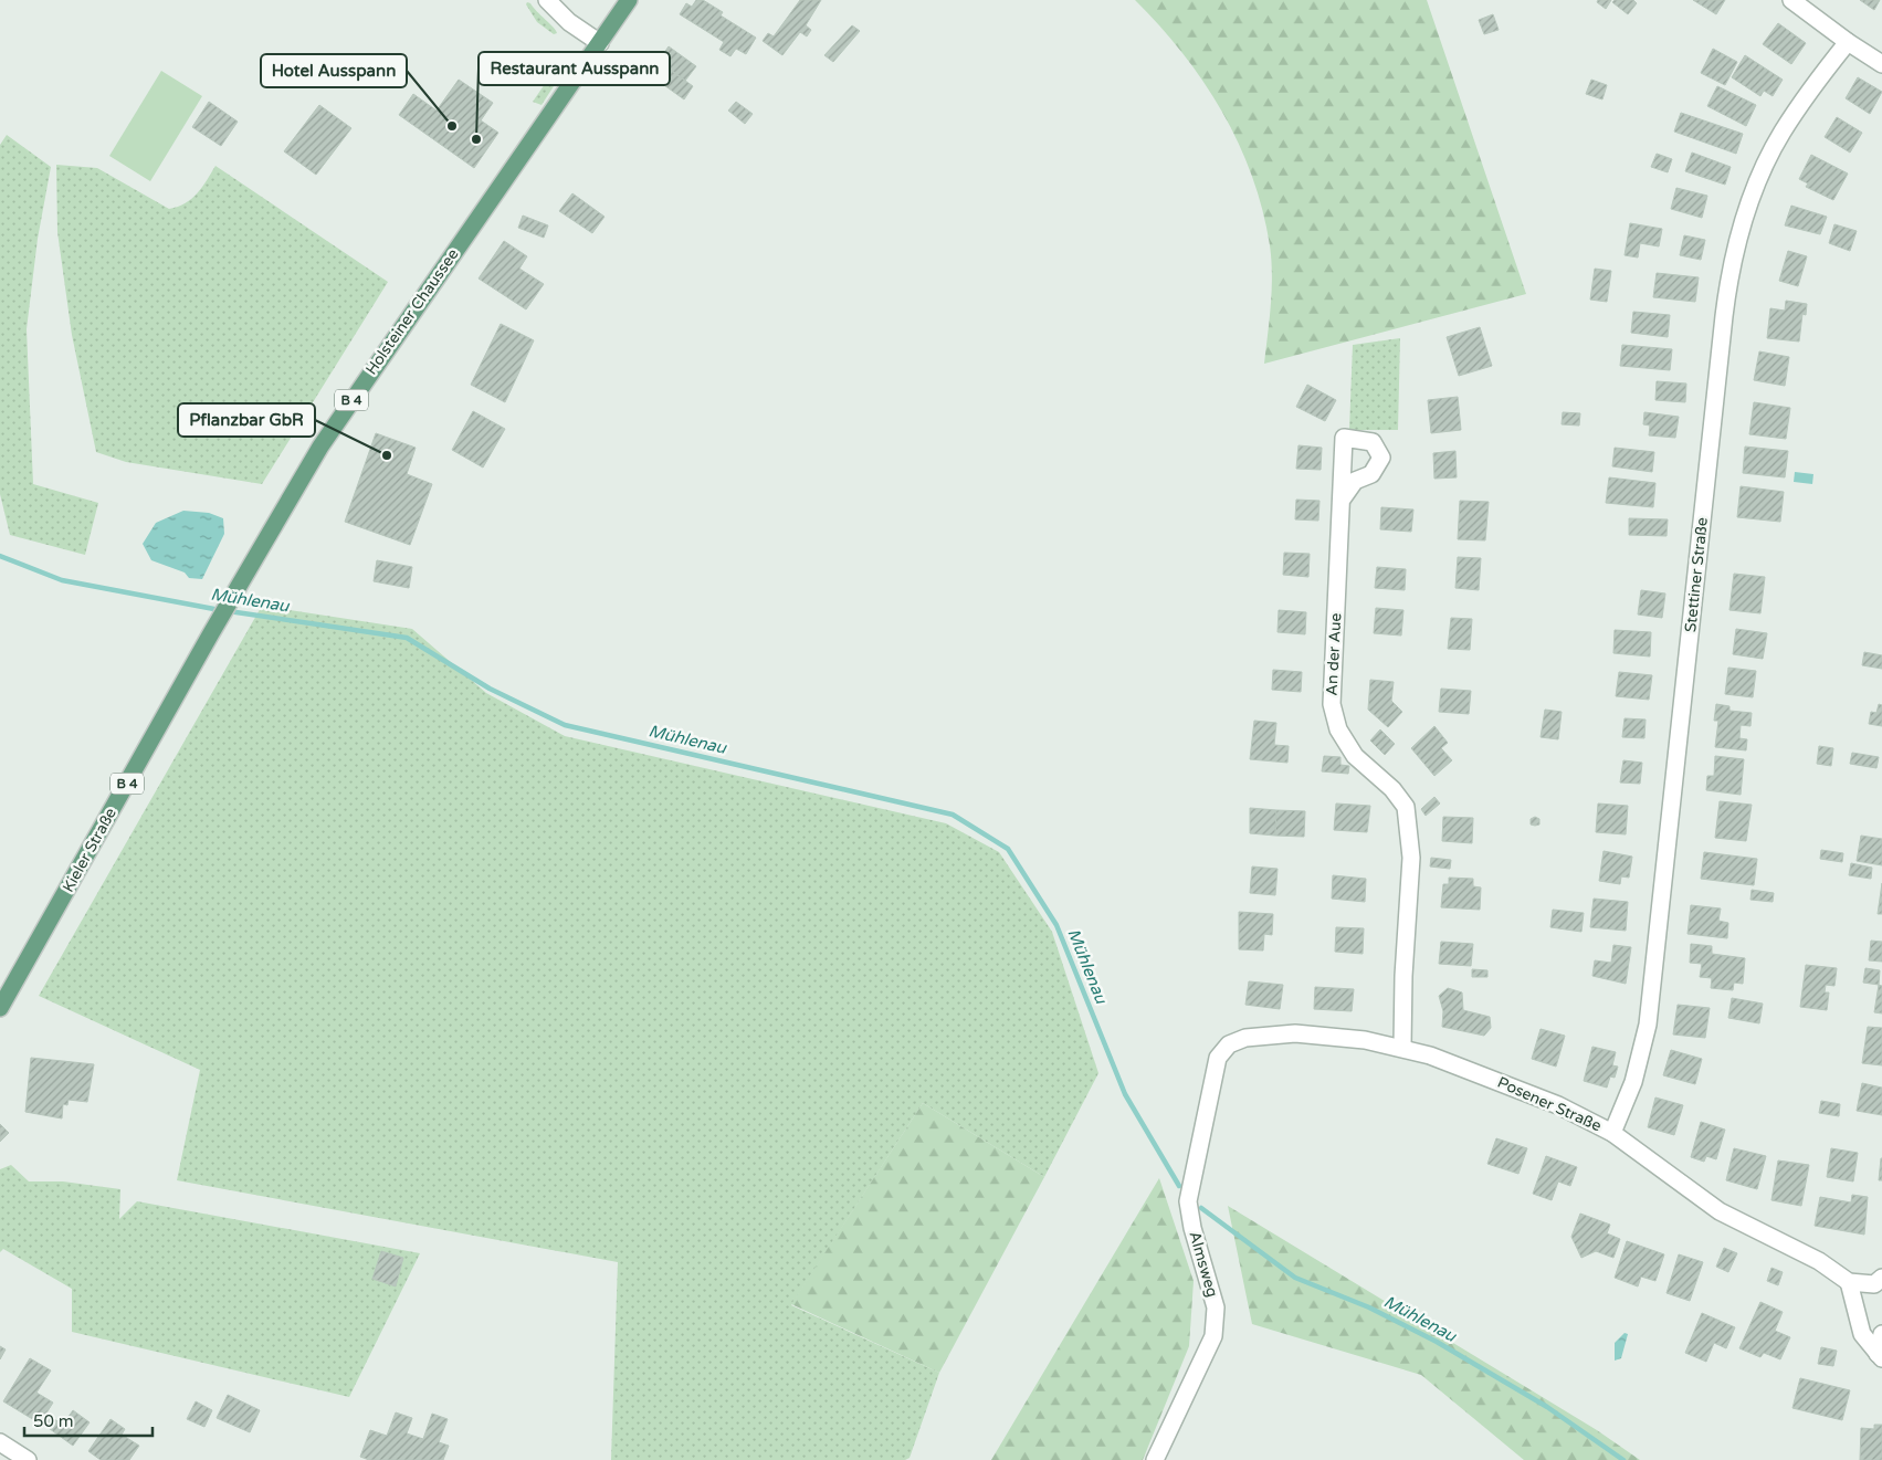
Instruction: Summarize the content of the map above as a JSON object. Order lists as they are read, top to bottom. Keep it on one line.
{"streets":{"main road":["Holsteiner Chaussee","B 4","Kieler Straße"],"street":["Stettiner Straße","An der Aue","Posener Straße","Almsweg"]},"crossings":[["Holsteiner Chaussee","Kieler Straße"],["Stettiner Straße","Posener Straße"],["An der Aue","Posener Straße"],["Posener Straße","Almsweg"]],"water":["Mühlenau"],"places":["Hotel Ausspann","Restaurant Ausspann","Pflanzbar GbR"],"scale_bar":"50 m"}
